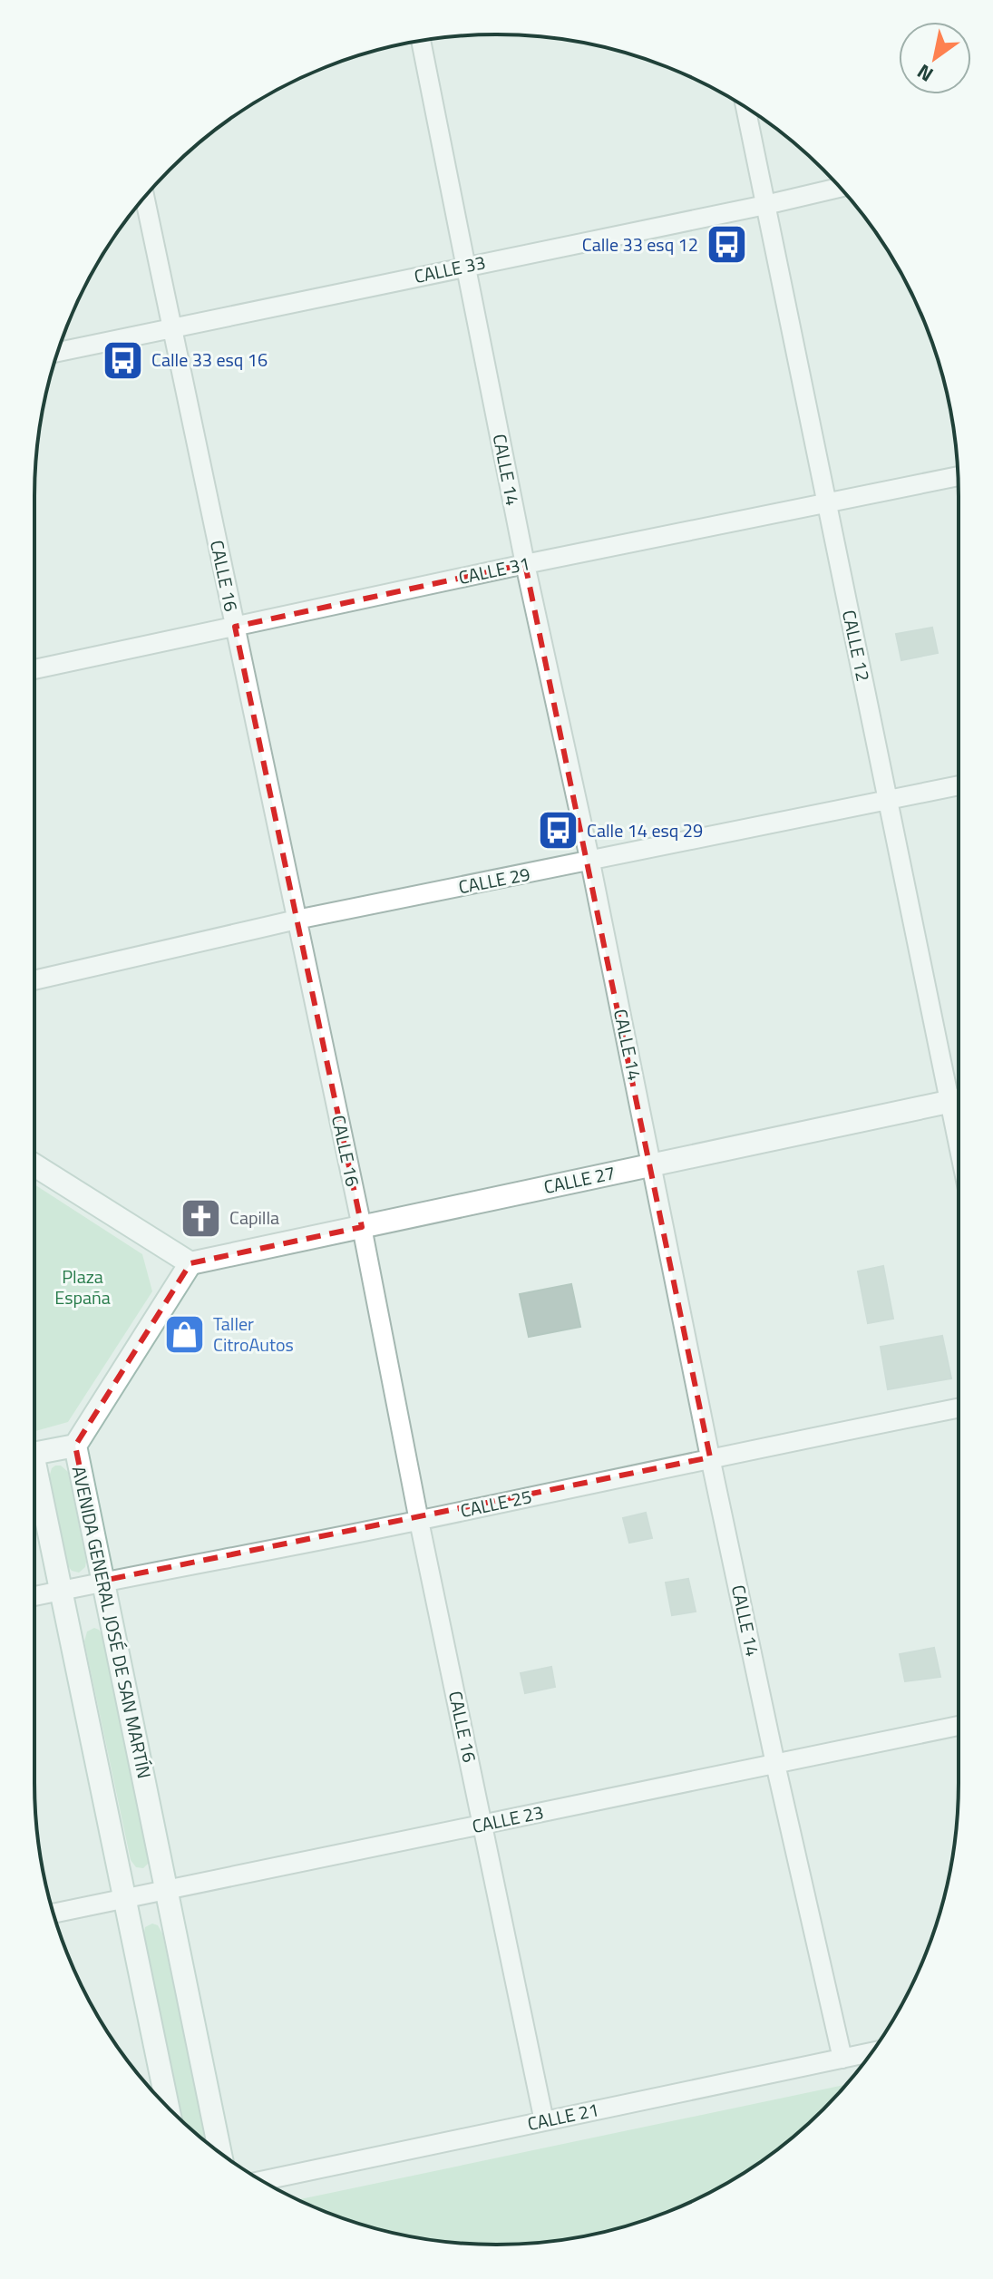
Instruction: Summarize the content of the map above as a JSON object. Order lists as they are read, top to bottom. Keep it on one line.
{"streets":{"main road":["CALLE 27","AVENIDA GENERAL JOSÉ DE SAN MARTÍN"],"street":["CALLE 33","CALLE 14","CALLE 31","CALLE 16","CALLE 12","CALLE 29","CALLE 25","CALLE 23","CALLE 21"]},"crossings":[["CALLE 33","CALLE 14"],["CALLE 33","CALLE 16"],["CALLE 33","CALLE 12"],["CALLE 14","CALLE 31"],["CALLE 14","CALLE 29"],["CALLE 14","CALLE 27"],["CALLE 14","CALLE 25"],["CALLE 14","CALLE 23"],["CALLE 14","CALLE 21"],["CALLE 31","CALLE 16"],["CALLE 31","CALLE 12"],["CALLE 16","CALLE 29"],["CALLE 16","CALLE 27"],["CALLE 16","CALLE 25"],["CALLE 16","CALLE 23"],["CALLE 16","CALLE 21"],["CALLE 12","CALLE 29"],["CALLE 27","AVENIDA GENERAL JOSÉ DE SAN MARTÍN"],["CALLE 25","AVENIDA GENERAL JOSÉ DE SAN MARTÍN"],["AVENIDA GENERAL JOSÉ DE SAN MARTÍN","CALLE 23"]],"parks":["Plaza España"],"places":{"bus stop":["Calle 33 esq 12","Calle 33 esq 16","Calle 14 esq 29"],"church":["Capilla"],"shop":["Taller CitroAutos"]},"north":"bottom left"}
